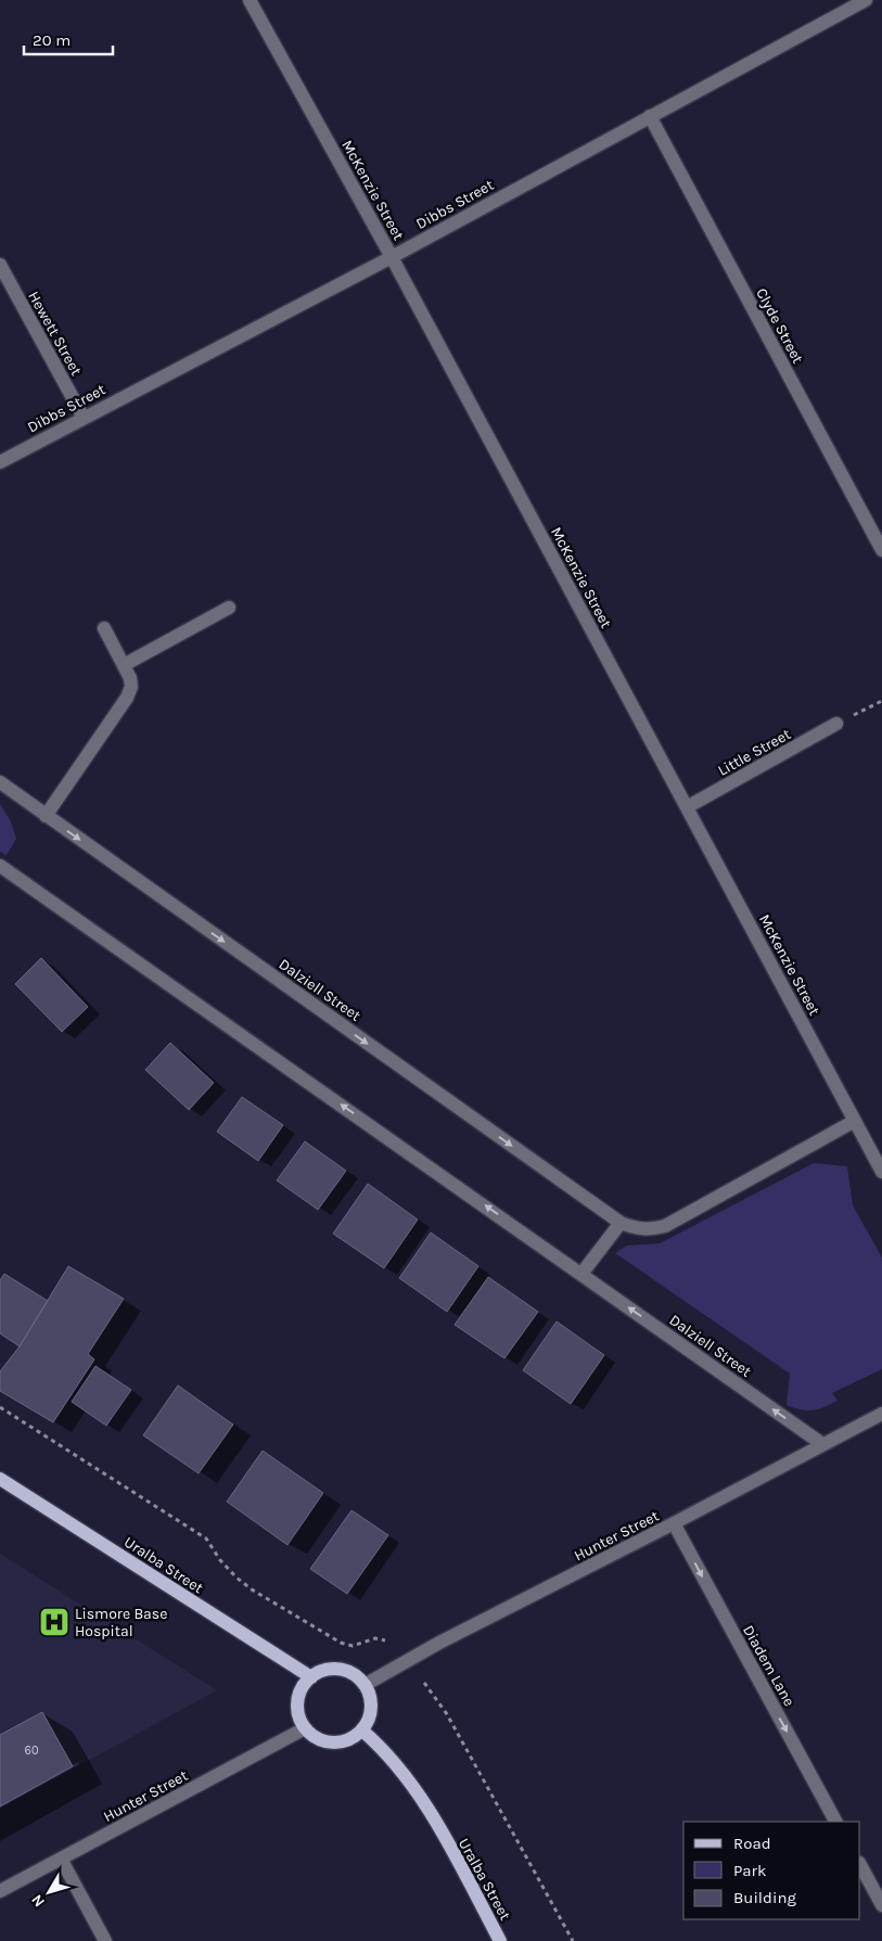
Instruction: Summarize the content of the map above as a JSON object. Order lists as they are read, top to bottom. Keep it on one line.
{"streets":{"main road":["Uralba Street"],"street":["McKenzie Street","Dibbs Street","Clyde Street","Hewett Street","Little Street","Dalziell Street","Hunter Street","Diadem Lane"]},"crossings":[["McKenzie Street","Dibbs Street"],["McKenzie Street","Little Street"],["McKenzie Street","Dalziell Street"],["Dibbs Street","Clyde Street"],["Dibbs Street","Hewett Street"],["Dalziell Street","Hunter Street"],["Hunter Street","Uralba Street"],["Hunter Street","Diadem Lane"]],"one_way":["Diadem Lane"],"places":{"hospital":["Lismore Base Hospital"]},"house_numbers":["60"],"legend":["Road","Park","Building"],"scale_bar":"20 m","north":"bottom left"}
